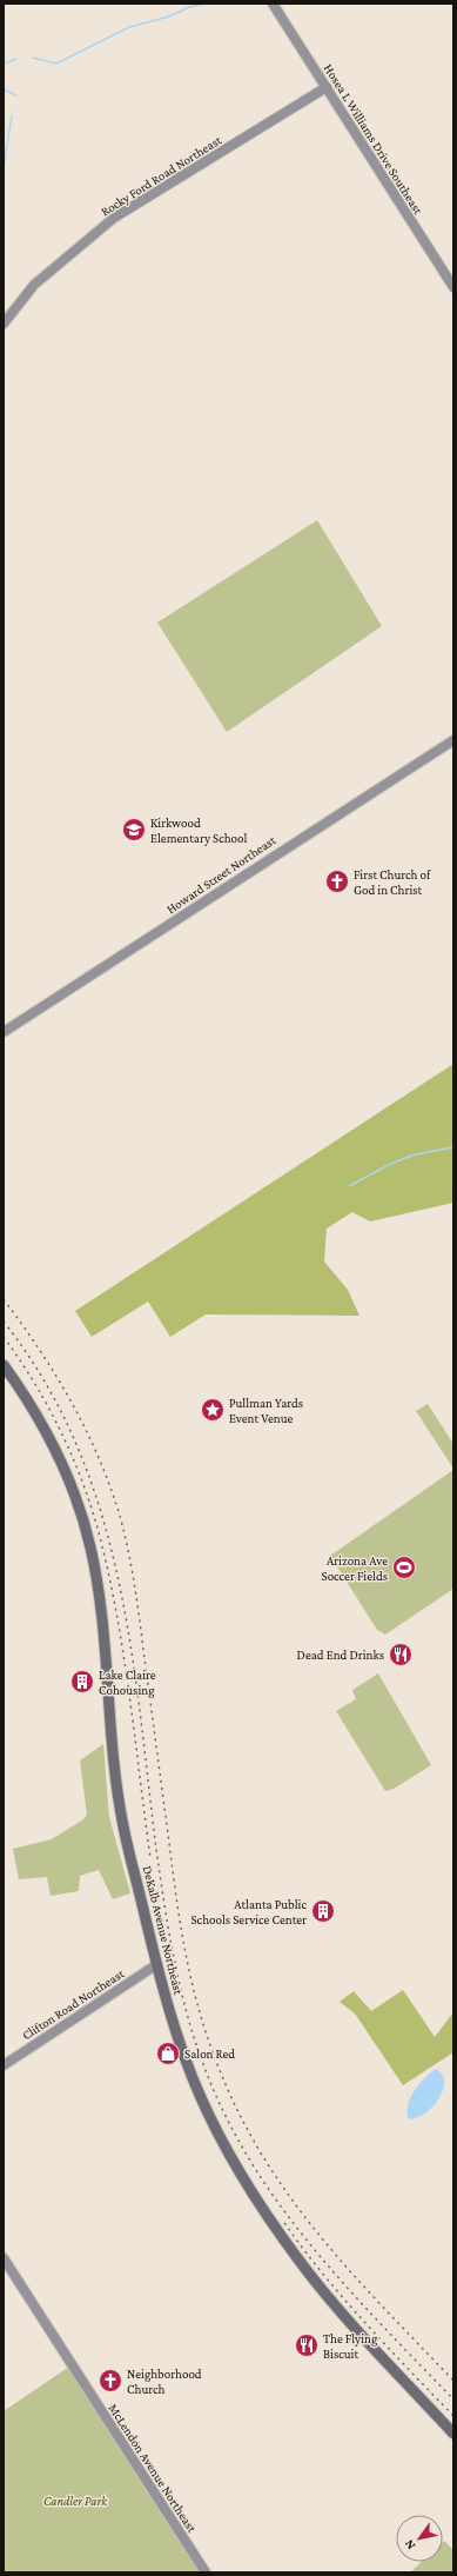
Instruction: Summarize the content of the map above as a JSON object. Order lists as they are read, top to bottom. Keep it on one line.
{"streets":{"main road":["DeKalb Avenue Northeast"],"street":["Hosea L Williams Drive Southeast","Rocky Ford Road Northeast","Howard Street Northeast","Clifton Road Northeast","McLendon Avenue Northeast"]},"crossings":[["Hosea L Williams Drive Southeast","Rocky Ford Road Northeast"],["DeKalb Avenue Northeast","Clifton Road Northeast"]],"parks":["Candler Park"],"places":{"school or university":["Kirkwood Elementary School"],"church":["First Church of God in Christ","Neighborhood Church"],"place":["Pullman Yards Event Venue"],"sports":["Arizona Ave Soccer Fields"],"restaurant":["Dead End Drinks","The Flying Biscuit"],"building":["Lake Claire Cohousing","Atlanta Public Schools Service Center"],"shop":["Salon Red"]},"north":"bottom left"}
